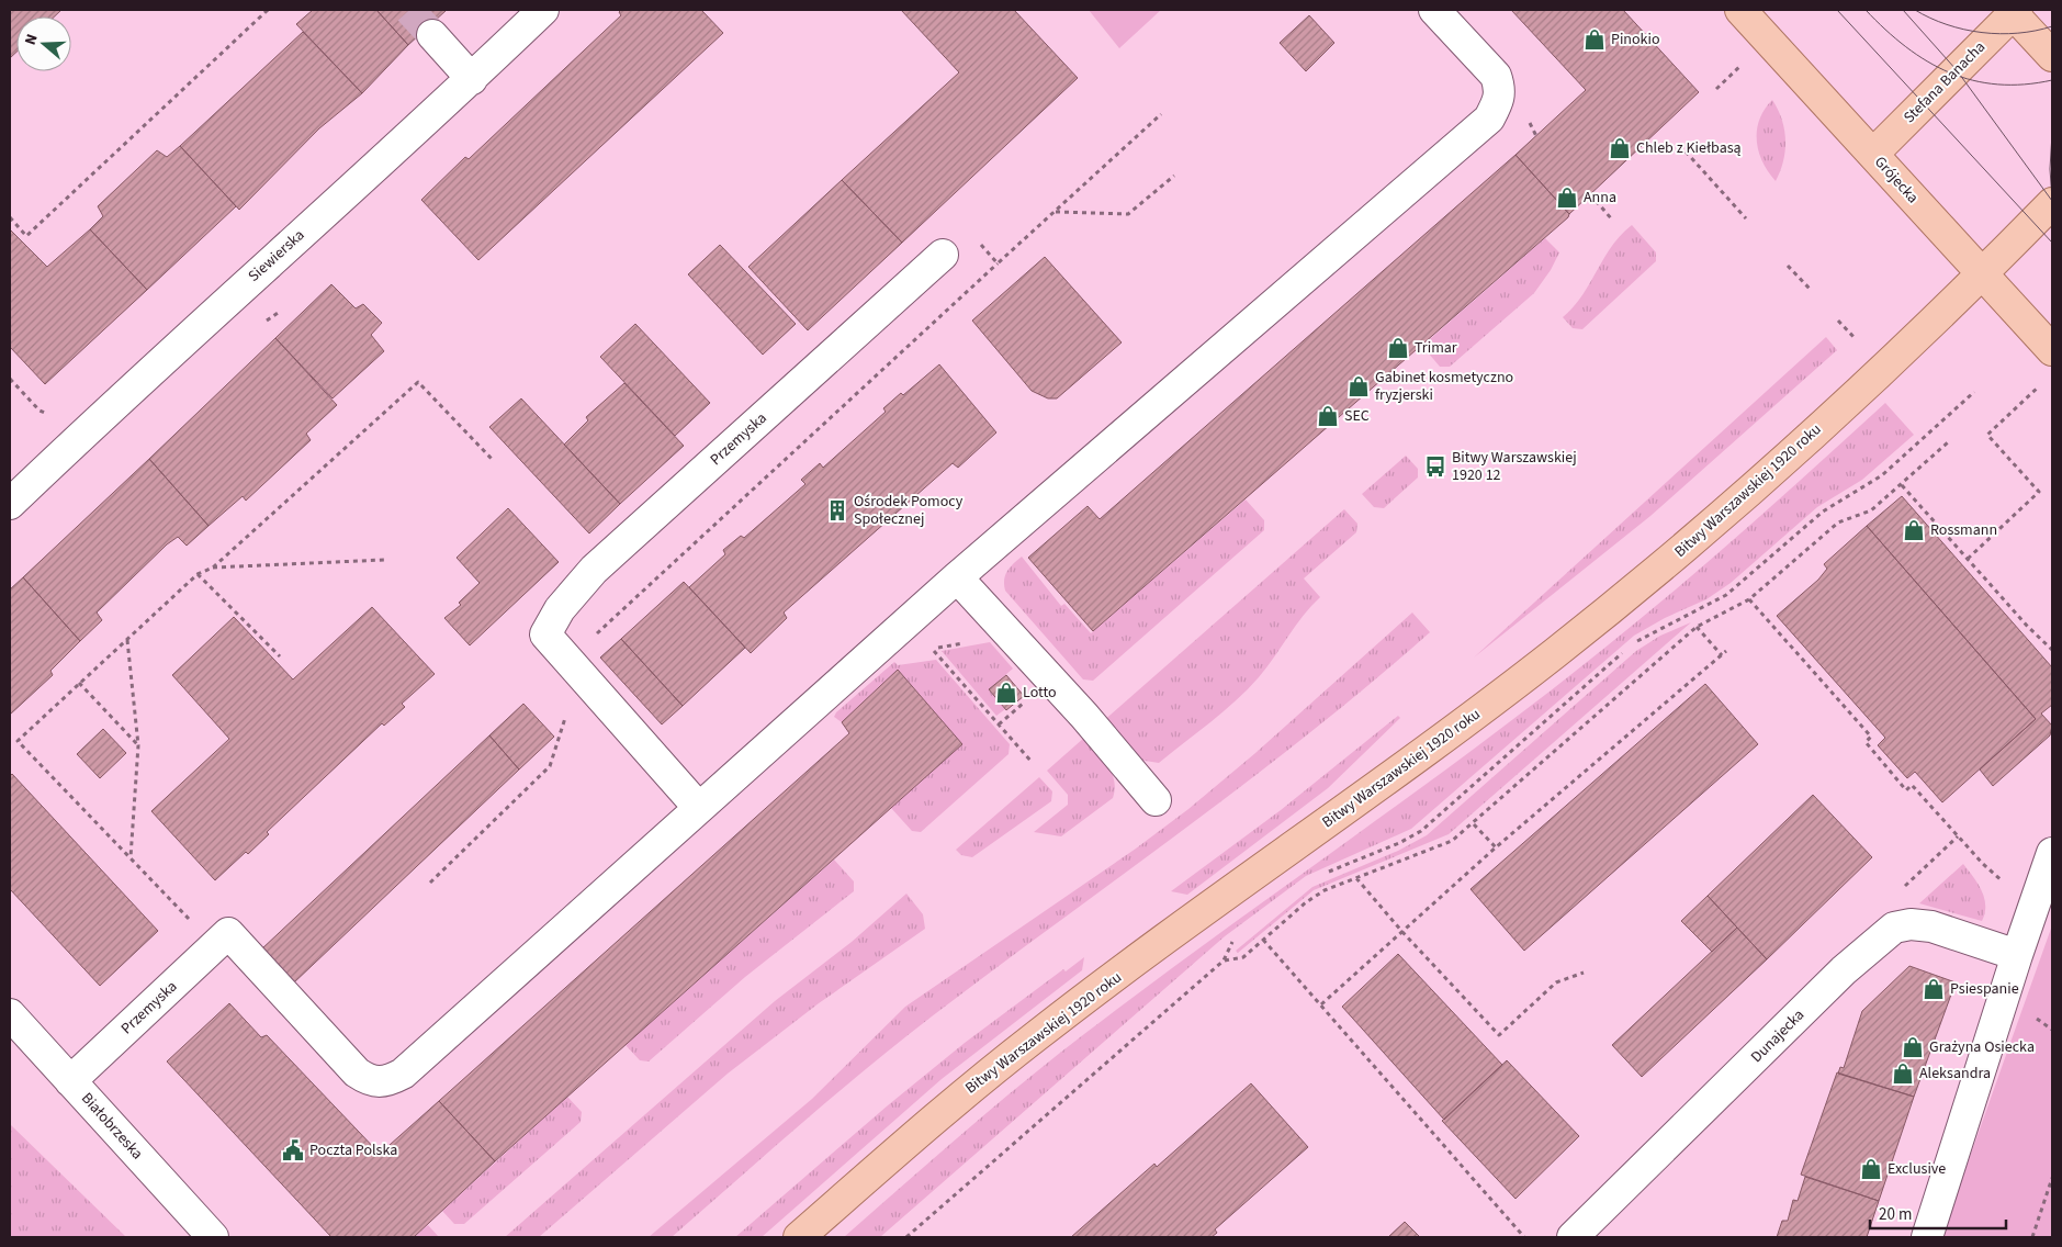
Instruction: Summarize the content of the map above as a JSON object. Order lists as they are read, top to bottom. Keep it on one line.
{"streets":{"main road":["Stefana Banacha","Grójecka","Bitwy Warszawskiej 1920 roku"],"street":["Siewierska","Przemyska","Dunajecka","Białobrzeska"]},"crossings":[["Stefana Banacha","Grójecka"],["Grójecka","Bitwy Warszawskiej 1920 roku"],["Przemyska","Białobrzeska"]],"places":{"shop":["Pinokio","Chleb z Kiełbasą","Anna","Trimar","Gabinet kosmetyczno fryzjerski","SEC","Rossmann","Lotto","Psiespanie","Grażyna Osiecka","Aleksandra","Exclusive"],"bus stop":["Bitwy Warszawskiej 1920 12"],"building":["Ośrodek Pomocy Społecznej"],"public building":["Poczta Polska"]},"scale_bar":"20 m","north":"left"}
